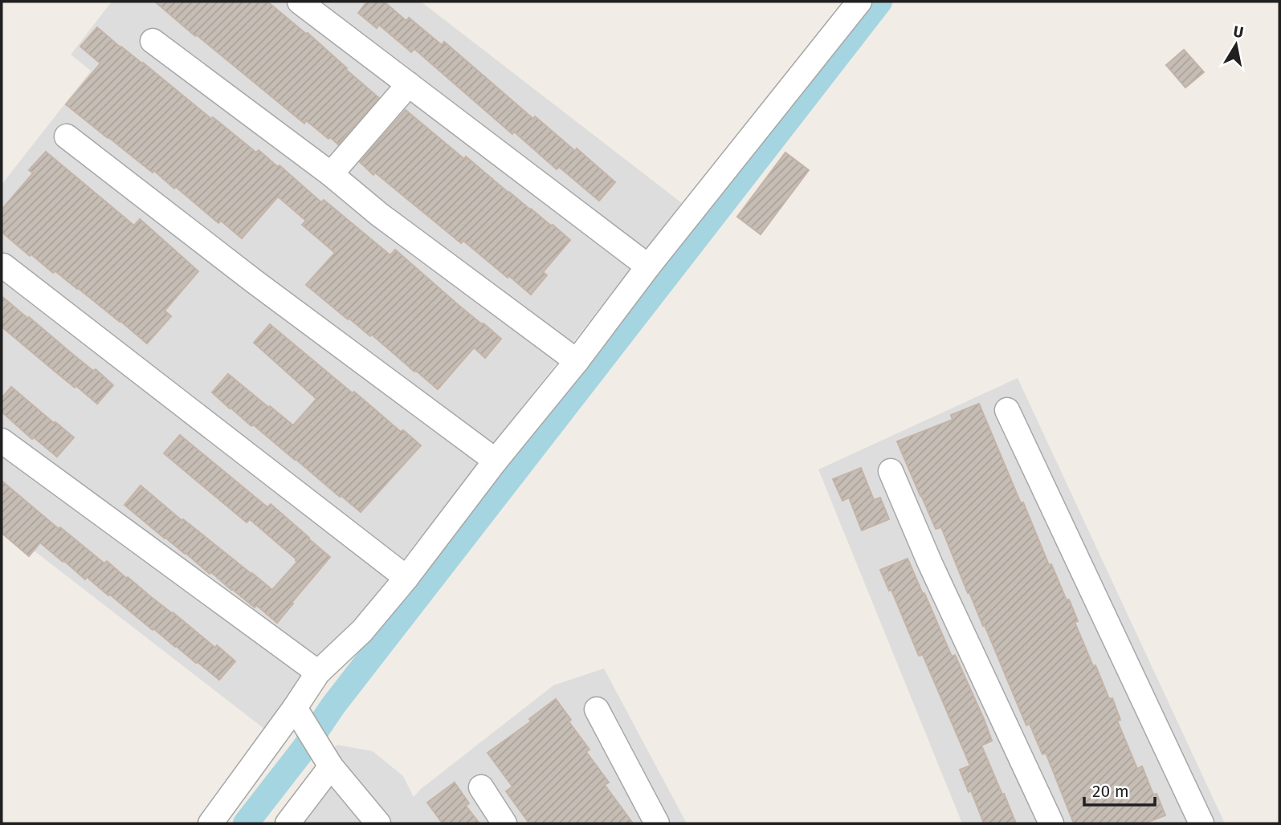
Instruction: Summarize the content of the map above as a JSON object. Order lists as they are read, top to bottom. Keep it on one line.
{"scale_bar":"20 m","north":"top"}
